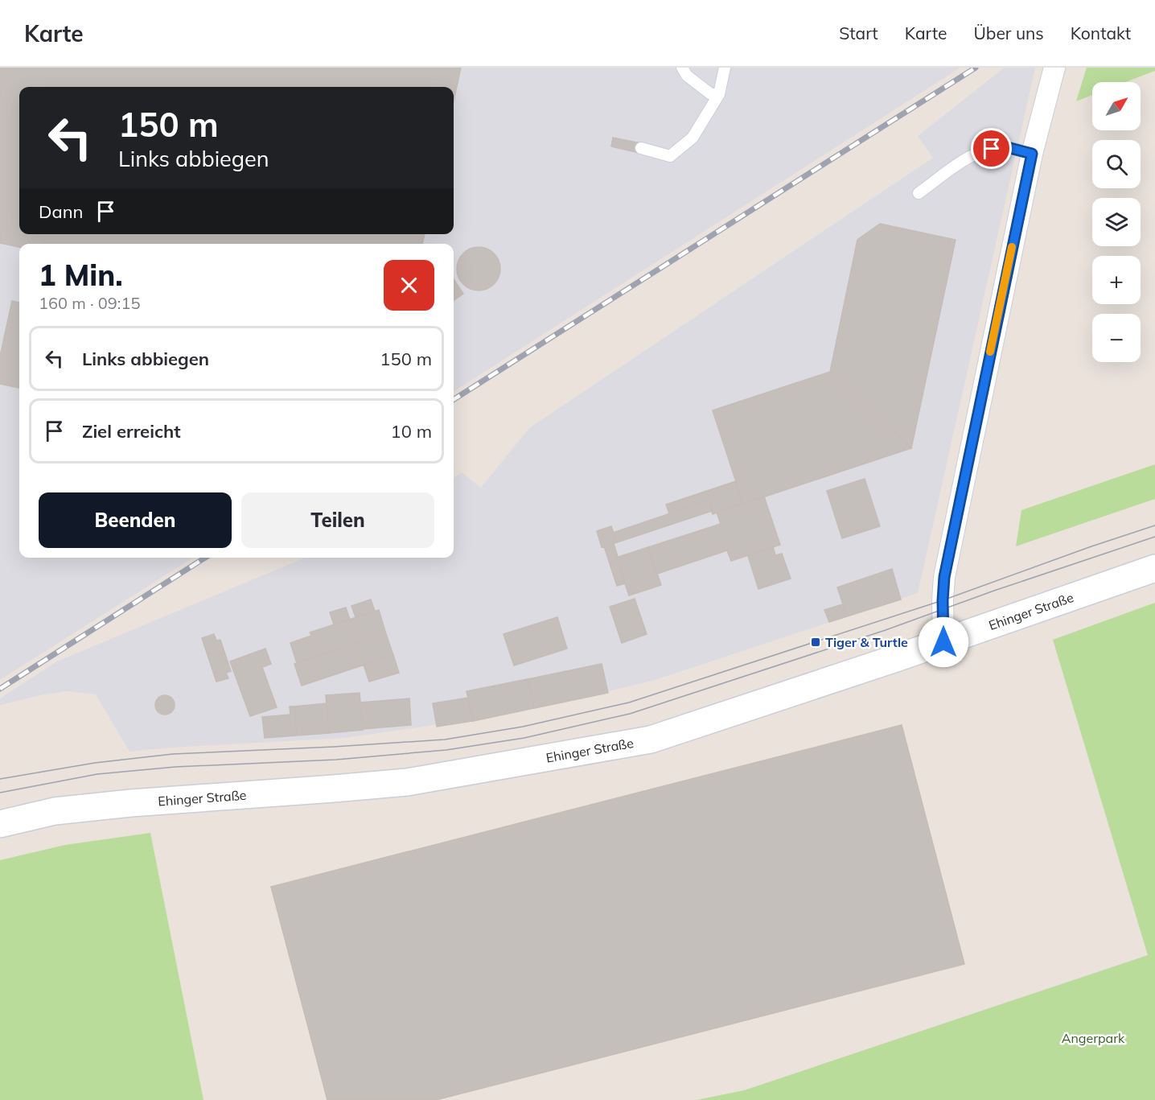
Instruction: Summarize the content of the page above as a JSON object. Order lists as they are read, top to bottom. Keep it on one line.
{"streets":{"street":["Ehinger Straße"]},"parks":["Angerpark"],"places":{"transit":["Tiger & Turtle"]},"north":"top right","page":{"header":"Karte","nav":["Start","Karte","Über uns","Kontakt"],"map_buttons":["+","−"],"turn":["150 m","Links abbiegen"],"then":"Dann","heading":["1 Min.","160 m · 09:15"],"list":[{"name":"Links abbiegen","value":"150 m"},{"name":"Ziel erreicht","value":"10 m"}],"buttons":["Beenden","Teilen"]}}
